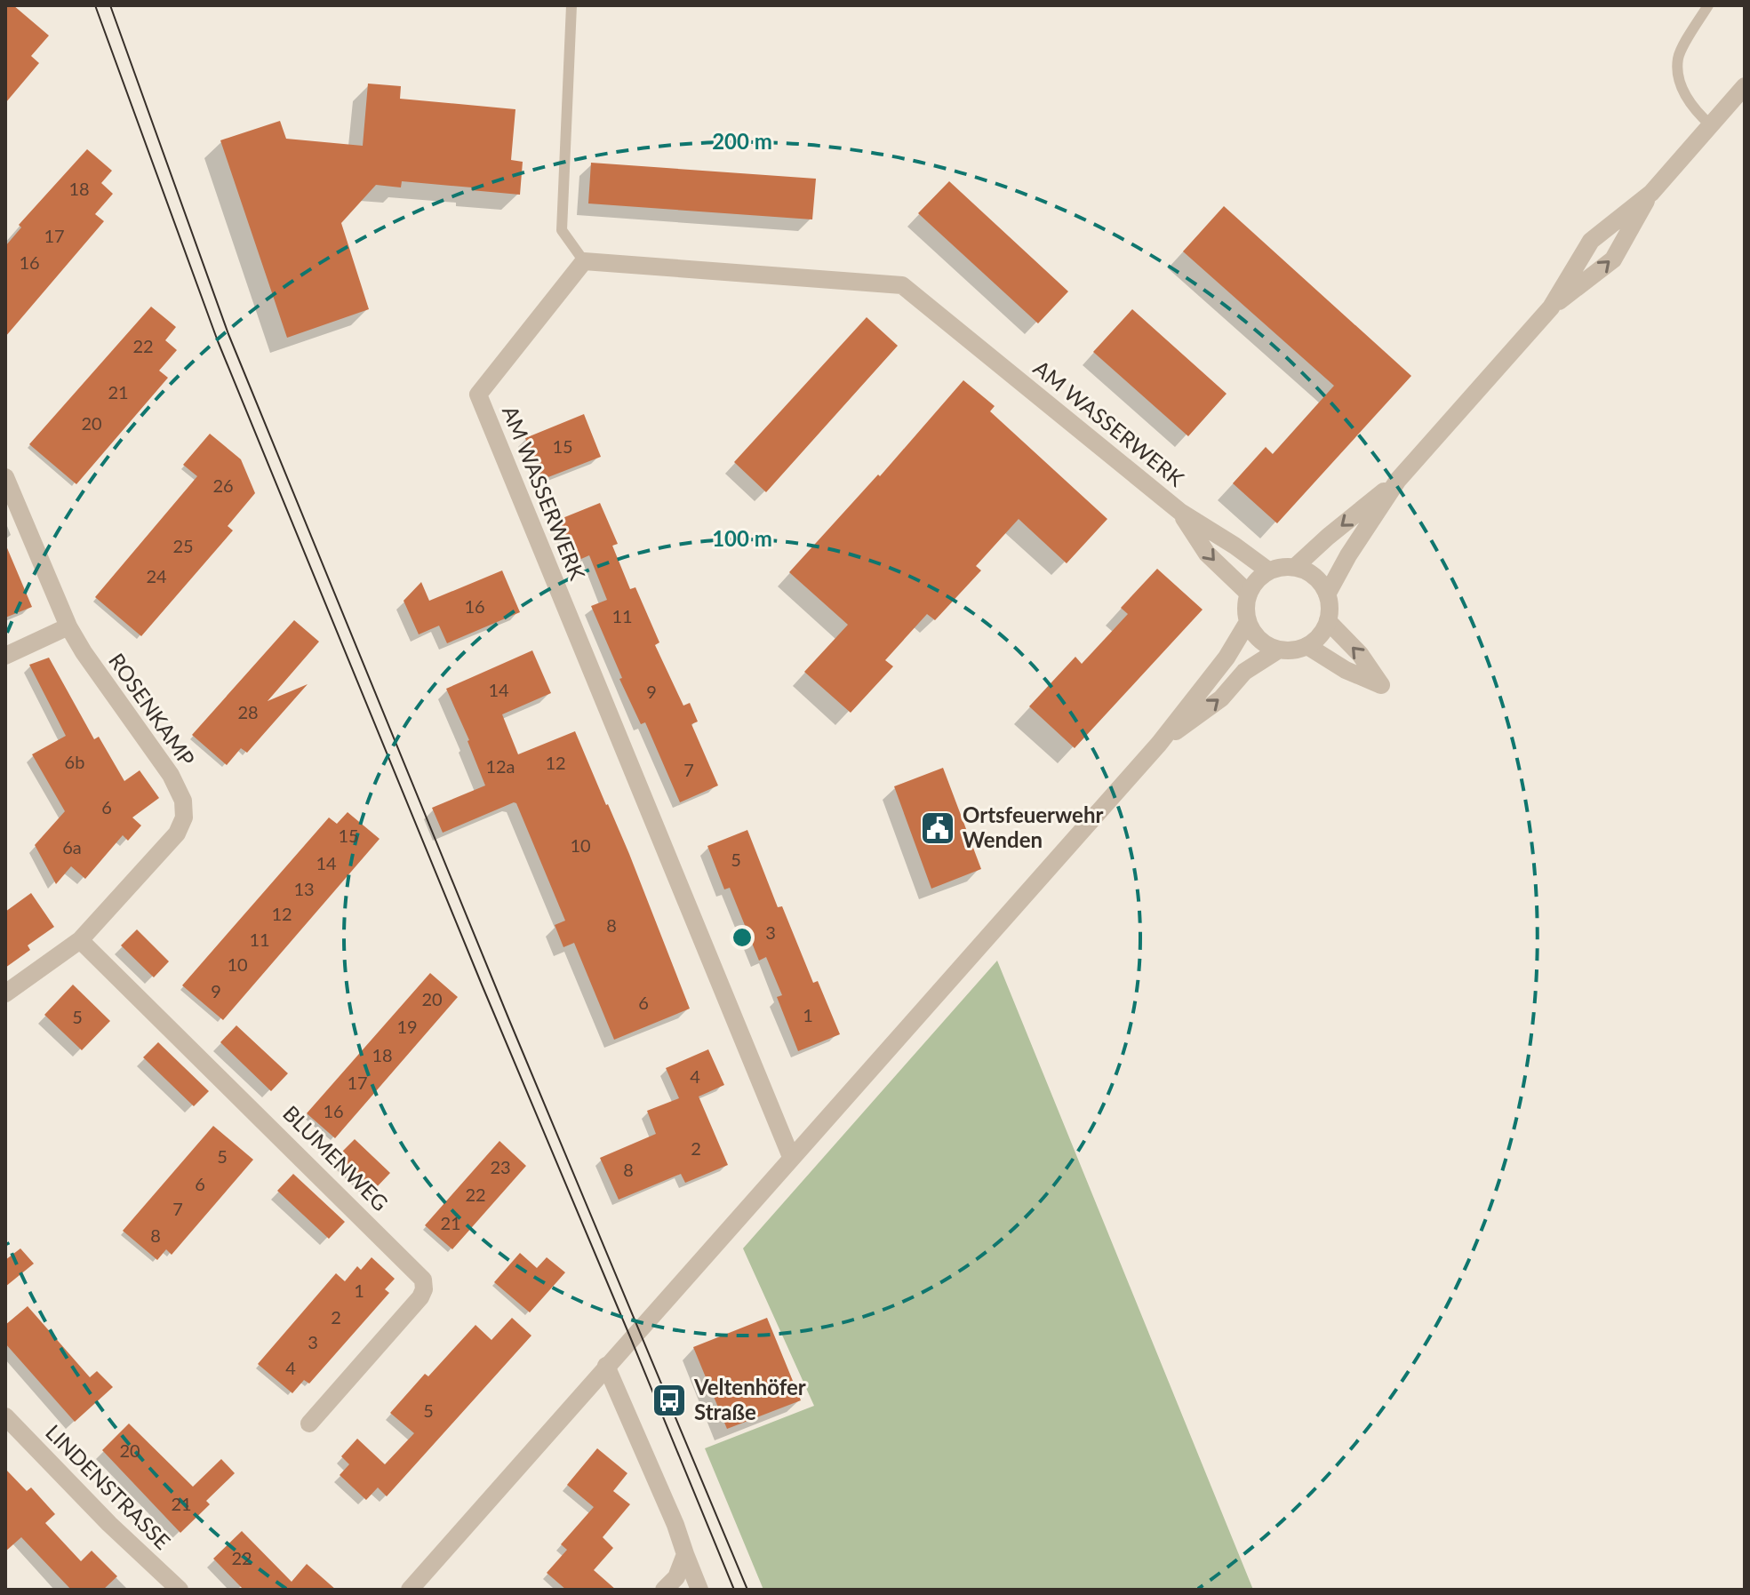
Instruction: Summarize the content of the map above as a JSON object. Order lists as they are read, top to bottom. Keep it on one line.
{"streets":{"street":["AM WASSERWERK","ROSENKAMP","BLUMENWEG","LINDENSTRASSE"]},"crossings":[["ROSENKAMP","BLUMENWEG"]],"places":{"public building":["Ortsfeuerwehr Wenden"],"bus stop":["Veltenhöfer Straße"]},"house_numbers":["18","17","16","22","21","20","15","26","25","24","16","11","14","9","28","6b","12","12a","7","6","15","10","6a","5","14","13","12","8","3","11","10","9","20","6","1","5","19","18","4","17","16","2","5","23","8","6","22","7","21","8","1","2","3","4","5","20","21","22"],"rings":["200 m","100 m"]}
